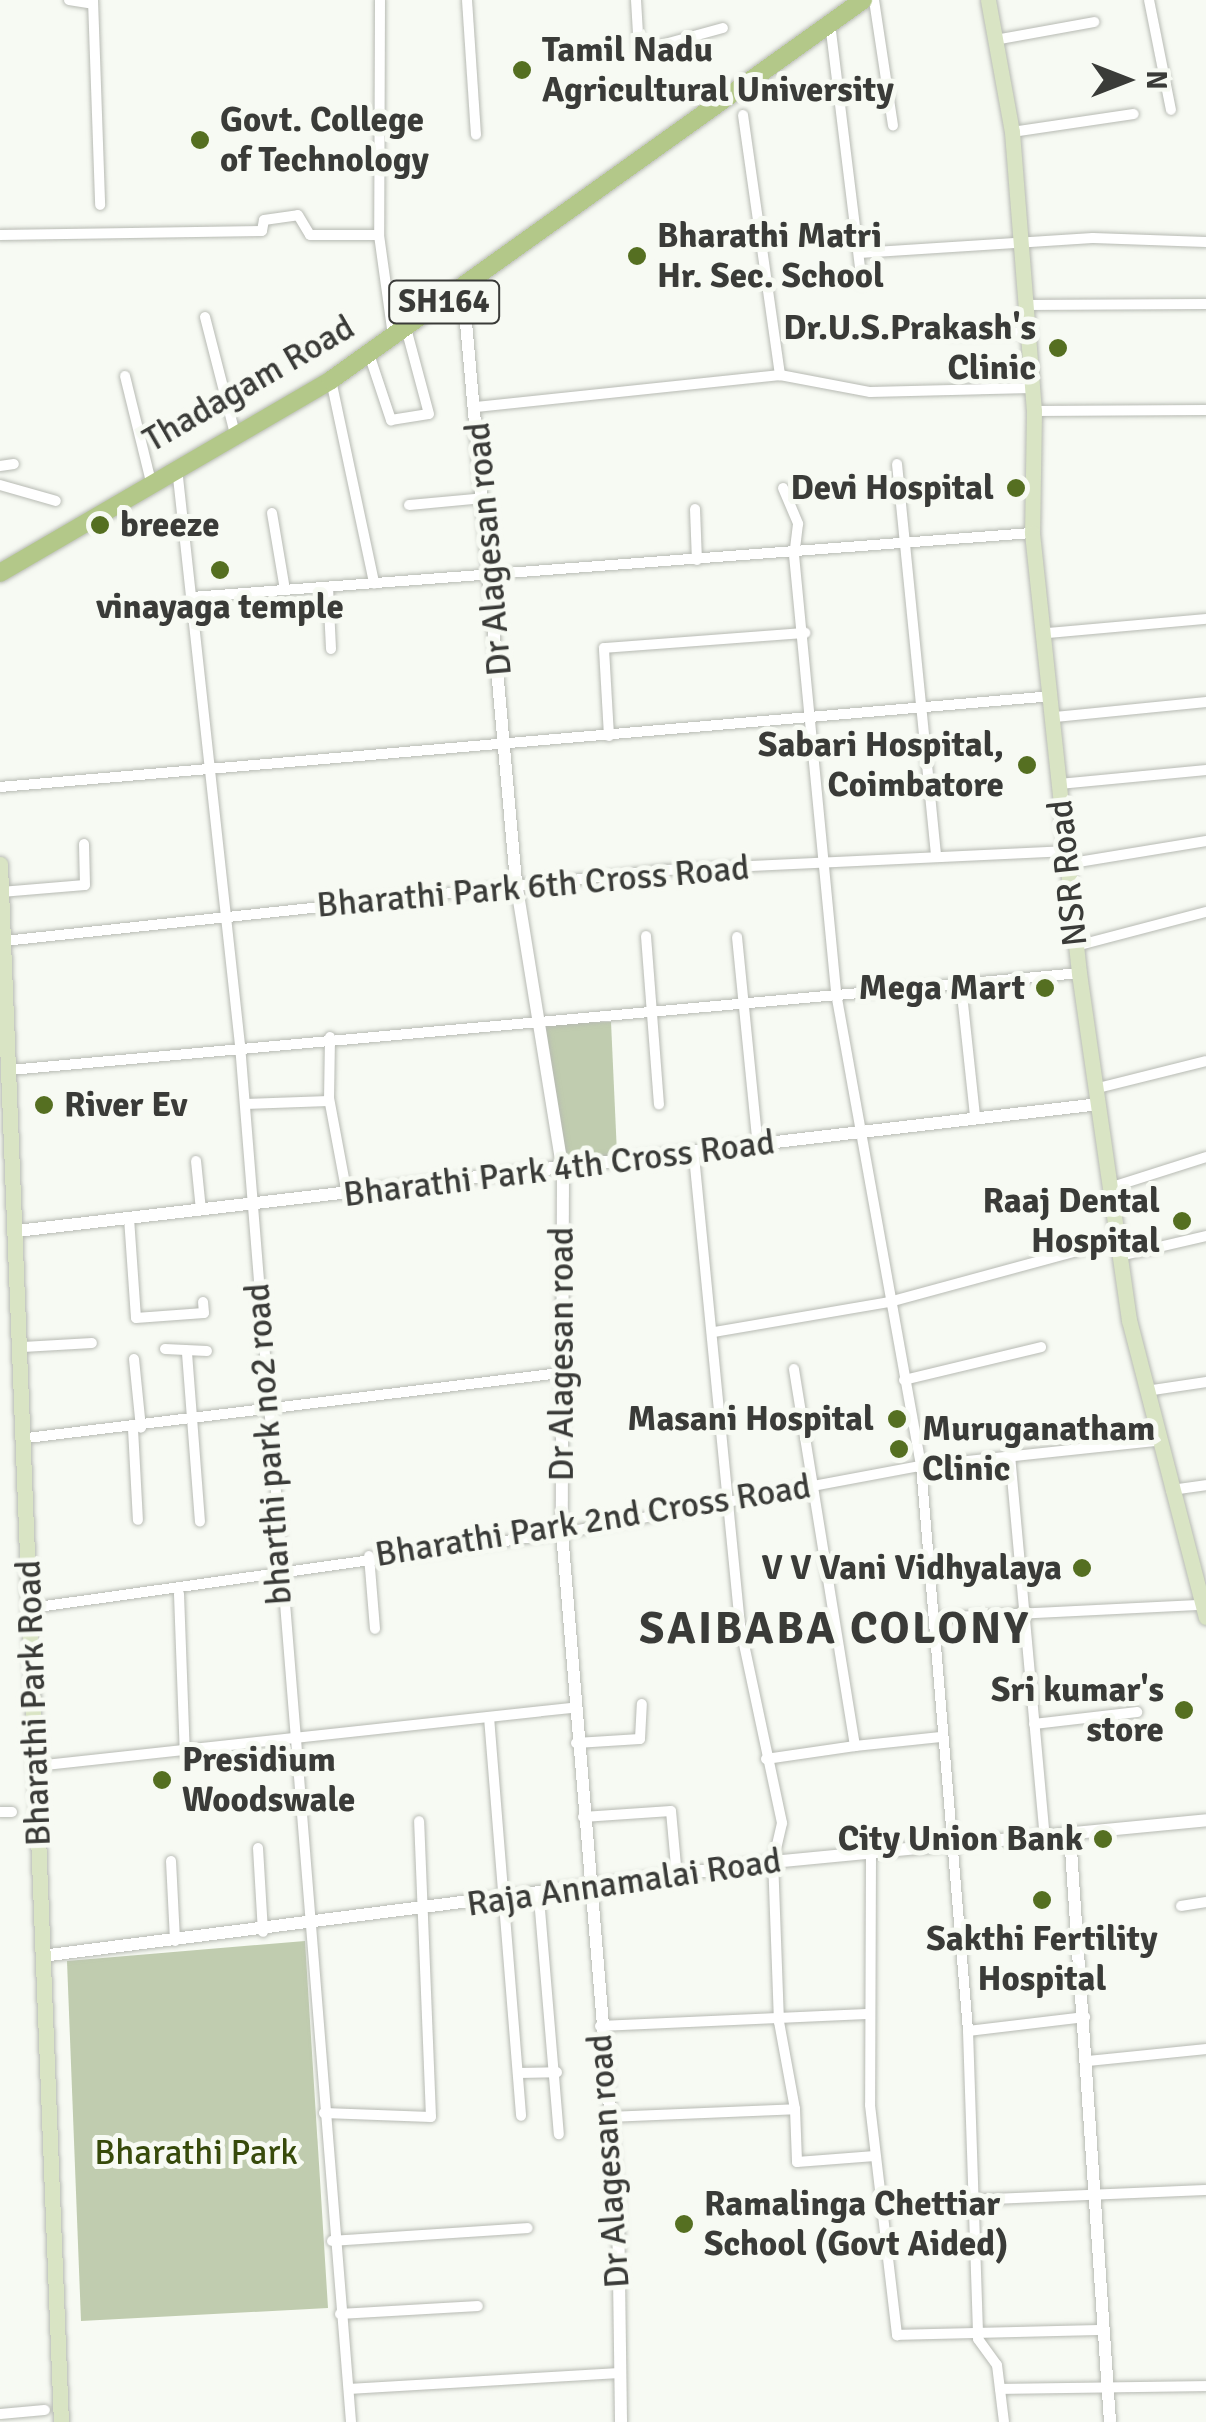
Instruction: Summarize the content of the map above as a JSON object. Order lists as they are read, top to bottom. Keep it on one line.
{"streets":{"main road":["SH164","Thadagam Road","NSR Road","Bharathi Park Road"],"street":["Dr Alagesan road","Bharathi Park 6th Cross Road","Bharathi Park 4th Cross Road","bharthi park no2 road","Bharathi Park 2nd Cross Road","Raja Annamalai Road"]},"crossings":[["Thadagam Road","Dr Alagesan road"],["Thadagam Road","bharthi park no2 road"],["Dr Alagesan road","Bharathi Park 6th Cross Road"],["Dr Alagesan road","Bharathi Park 4th Cross Road"],["Dr Alagesan road","Bharathi Park 2nd Cross Road"],["Dr Alagesan road","Raja Annamalai Road"],["NSR Road","Bharathi Park 6th Cross Road"],["NSR Road","Bharathi Park 4th Cross Road"],["NSR Road","Bharathi Park 2nd Cross Road"],["Bharathi Park 6th Cross Road","bharthi park no2 road"],["Bharathi Park 6th Cross Road","Bharathi Park Road"],["Bharathi Park 4th Cross Road","bharthi park no2 road"],["Bharathi Park 4th Cross Road","Bharathi Park Road"],["bharthi park no2 road","Bharathi Park 2nd Cross Road"],["bharthi park no2 road","Raja Annamalai Road"],["Bharathi Park 2nd Cross Road","Bharathi Park Road"],["Bharathi Park Road","Raja Annamalai Road"]],"districts":["SAIBABA COLONY"],"parks":["Bharathi Park"],"places":["Tamil Nadu Agricultural University","Govt. College of Technology","Bharathi Matri Hr. Sec. School","Dr.U.S.Prakash's Clinic","Devi Hospital","breeze","vinayaga temple","Sabari Hospital, Coimbatore","Mega Mart","River Ev","Raaj Dental Hospital","Masani Hospital","Muruganatham Clinic","V V Vani Vidhyalaya","Sri kumar's store","Presidium Woodswale","City Union Bank","Sakthi Fertility Hospital","Ramalinga Chettiar School (Govt Aided)"],"north":"right"}
